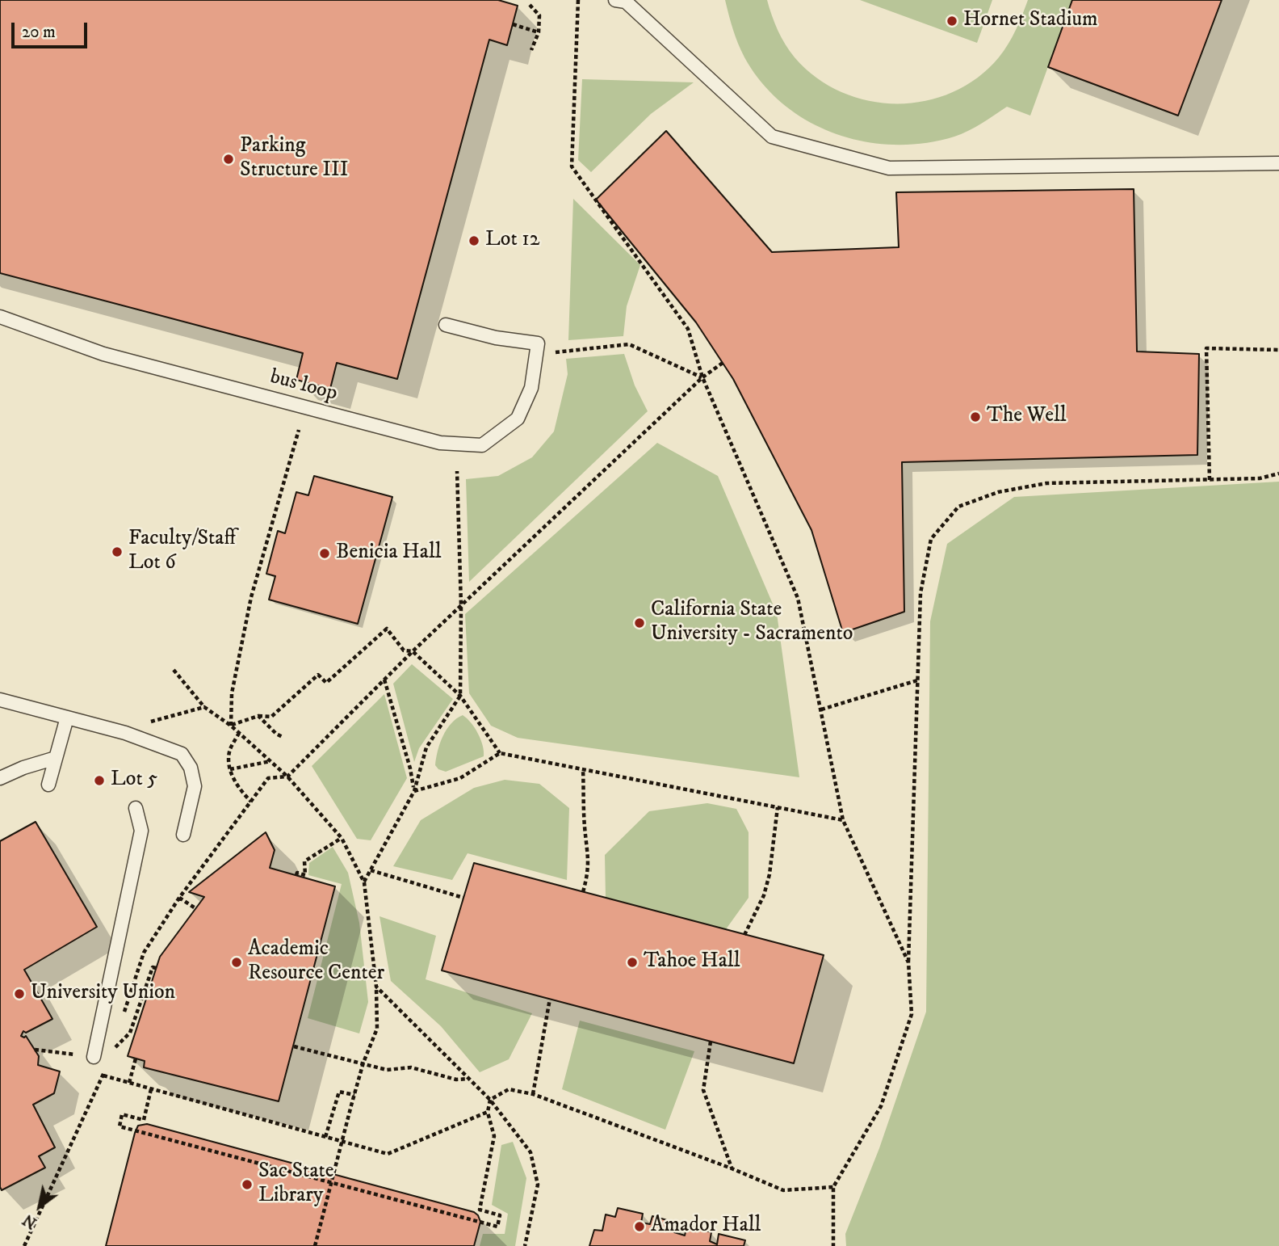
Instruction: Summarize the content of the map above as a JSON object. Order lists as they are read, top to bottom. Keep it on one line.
{"streets":{"lane":["bus loop"]},"places":["Hornet Stadium","Parking Structure III","Lot 12","The Well","Faculty/Staff Lot 6","Benicia Hall","California State University - Sacramento","Lot 5","Academic Resource Center","Tahoe Hall","University Union","Sac State Library","Amador Hall"],"scale_bar":"20 m","north":"bottom left"}
